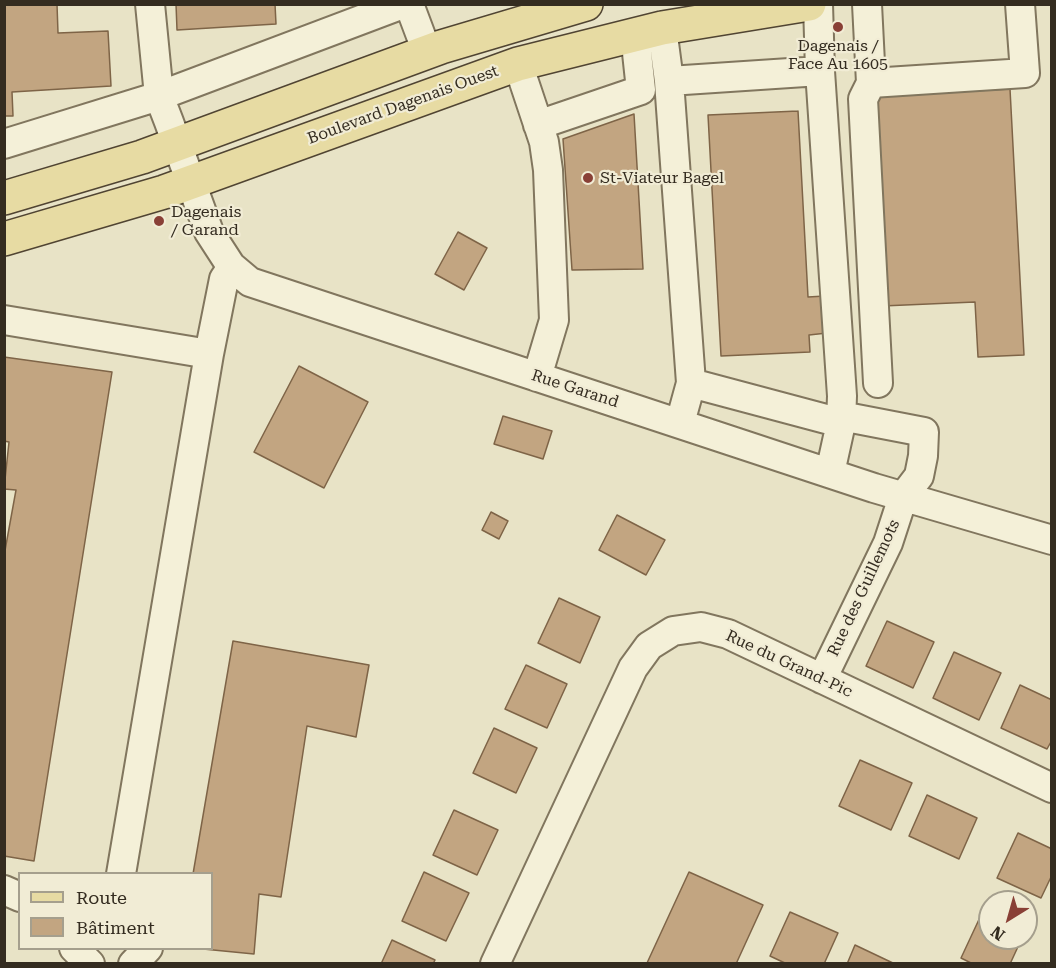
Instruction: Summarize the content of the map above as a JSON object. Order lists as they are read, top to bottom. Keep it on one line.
{"streets":{"main road":["Boulevard Dagenais Ouest"],"street":["Rue Garand","Rue des Guillemots","Rue du Grand-Pic"]},"crossings":[["Boulevard Dagenais Ouest","Rue Garand"],["Rue Garand","Rue des Guillemots"],["Rue des Guillemots","Rue du Grand-Pic"]],"places":["Dagenais / Face Au 1605","St-Viateur Bagel","Dagenais / Garand"],"legend":["Route","Bâtiment"],"north":"bottom left"}
